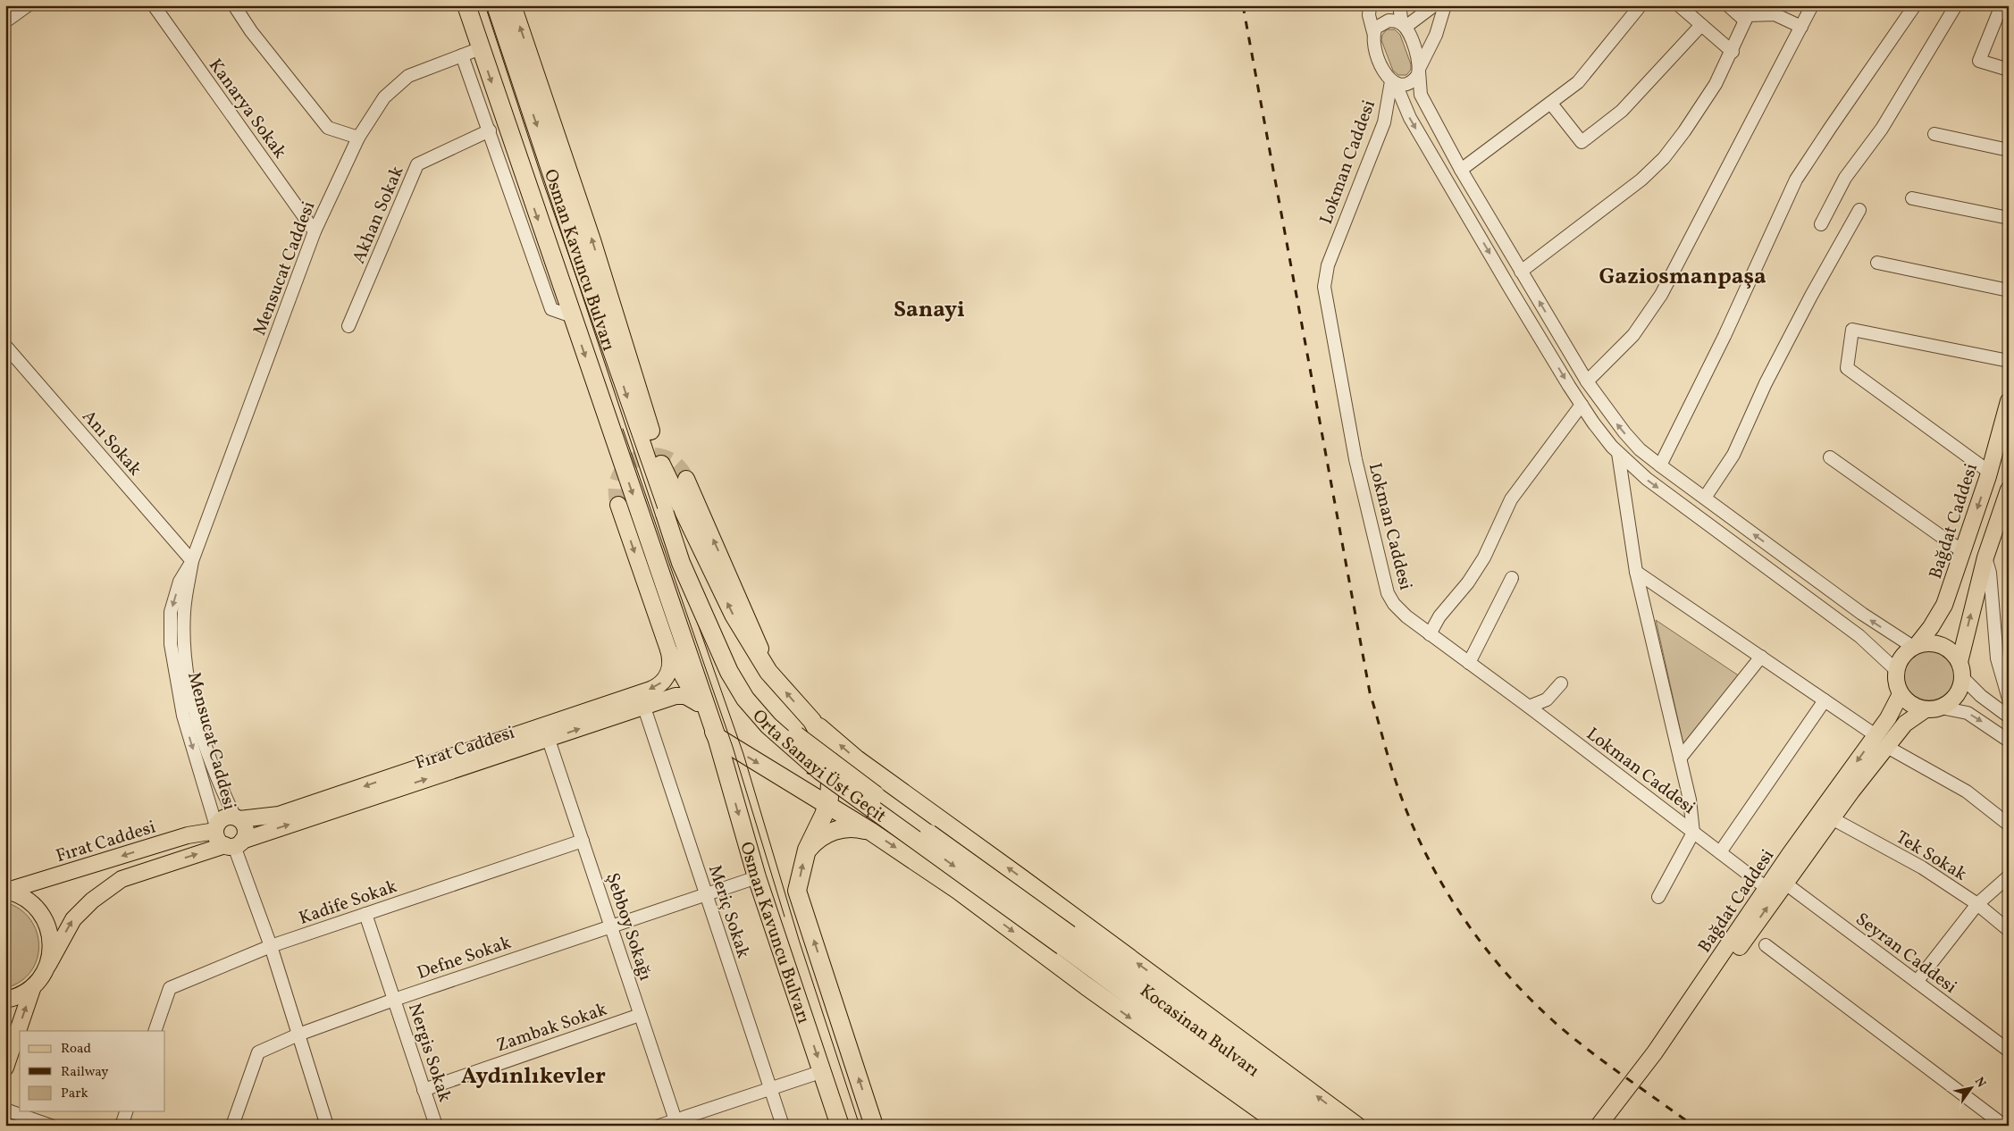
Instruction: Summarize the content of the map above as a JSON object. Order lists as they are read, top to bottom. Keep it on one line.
{"streets":{"highway":["Osman Kavuncu Bulvarı","Orta Sanayi Üst Geçit","Kocasinan Bulvarı"],"main road":["Bağdat Caddesi","Fırat Caddesi"],"street":["Kanarya Sokak","Lokman Caddesi","Akhan Sokak","Mensucat Caddesi","Anı Sokak","Tek Sokak","Kadife Sokak","Meriç Sokak","Şebboy Sokağı","Seyran Caddesi","Defne Sokak","Zambak Sokak","Nergis Sokak"]},"crossings":[["Kanarya Sokak","Mensucat Caddesi"],["Lokman Caddesi","Bağdat Caddesi"],["Osman Kavuncu Bulvarı","Orta Sanayi Üst Geçit"],["Osman Kavuncu Bulvarı","Defne Sokak"],["Mensucat Caddesi","Anı Sokak"],["Mensucat Caddesi","Fırat Caddesi"],["Bağdat Caddesi","Tek Sokak"],["Bağdat Caddesi","Seyran Caddesi"],["Fırat Caddesi","Meriç Sokak"],["Fırat Caddesi","Şebboy Sokağı"],["Orta Sanayi Üst Geçit","Kocasinan Bulvarı"],["Kadife Sokak","Şebboy Sokağı"],["Kadife Sokak","Nergis Sokak"],["Meriç Sokak","Defne Sokak"],["Şebboy Sokağı","Defne Sokak"],["Şebboy Sokağı","Zambak Sokak"],["Defne Sokak","Nergis Sokak"],["Zambak Sokak","Nergis Sokak"]],"districts":["Gaziosmanpaşa","Sanayi","Aydınlıkevler"],"legend":["Road","Railway","Park"],"north":"top right"}
